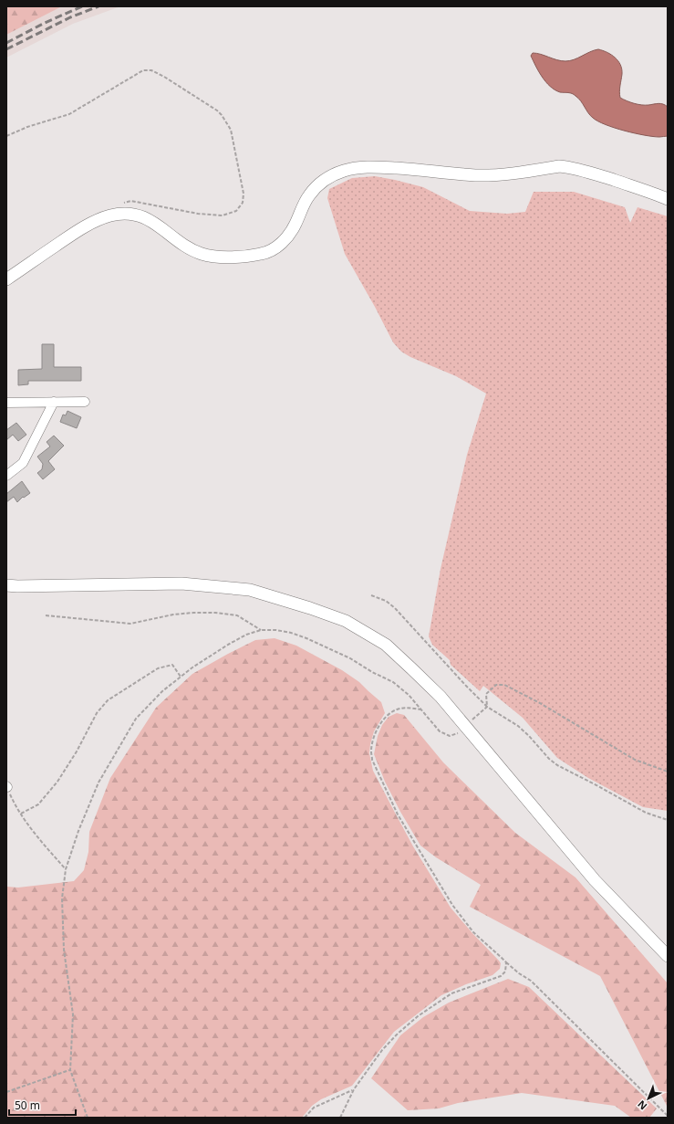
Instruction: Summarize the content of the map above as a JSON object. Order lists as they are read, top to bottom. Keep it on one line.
{"scale_bar":"50 m","north":"bottom left"}
